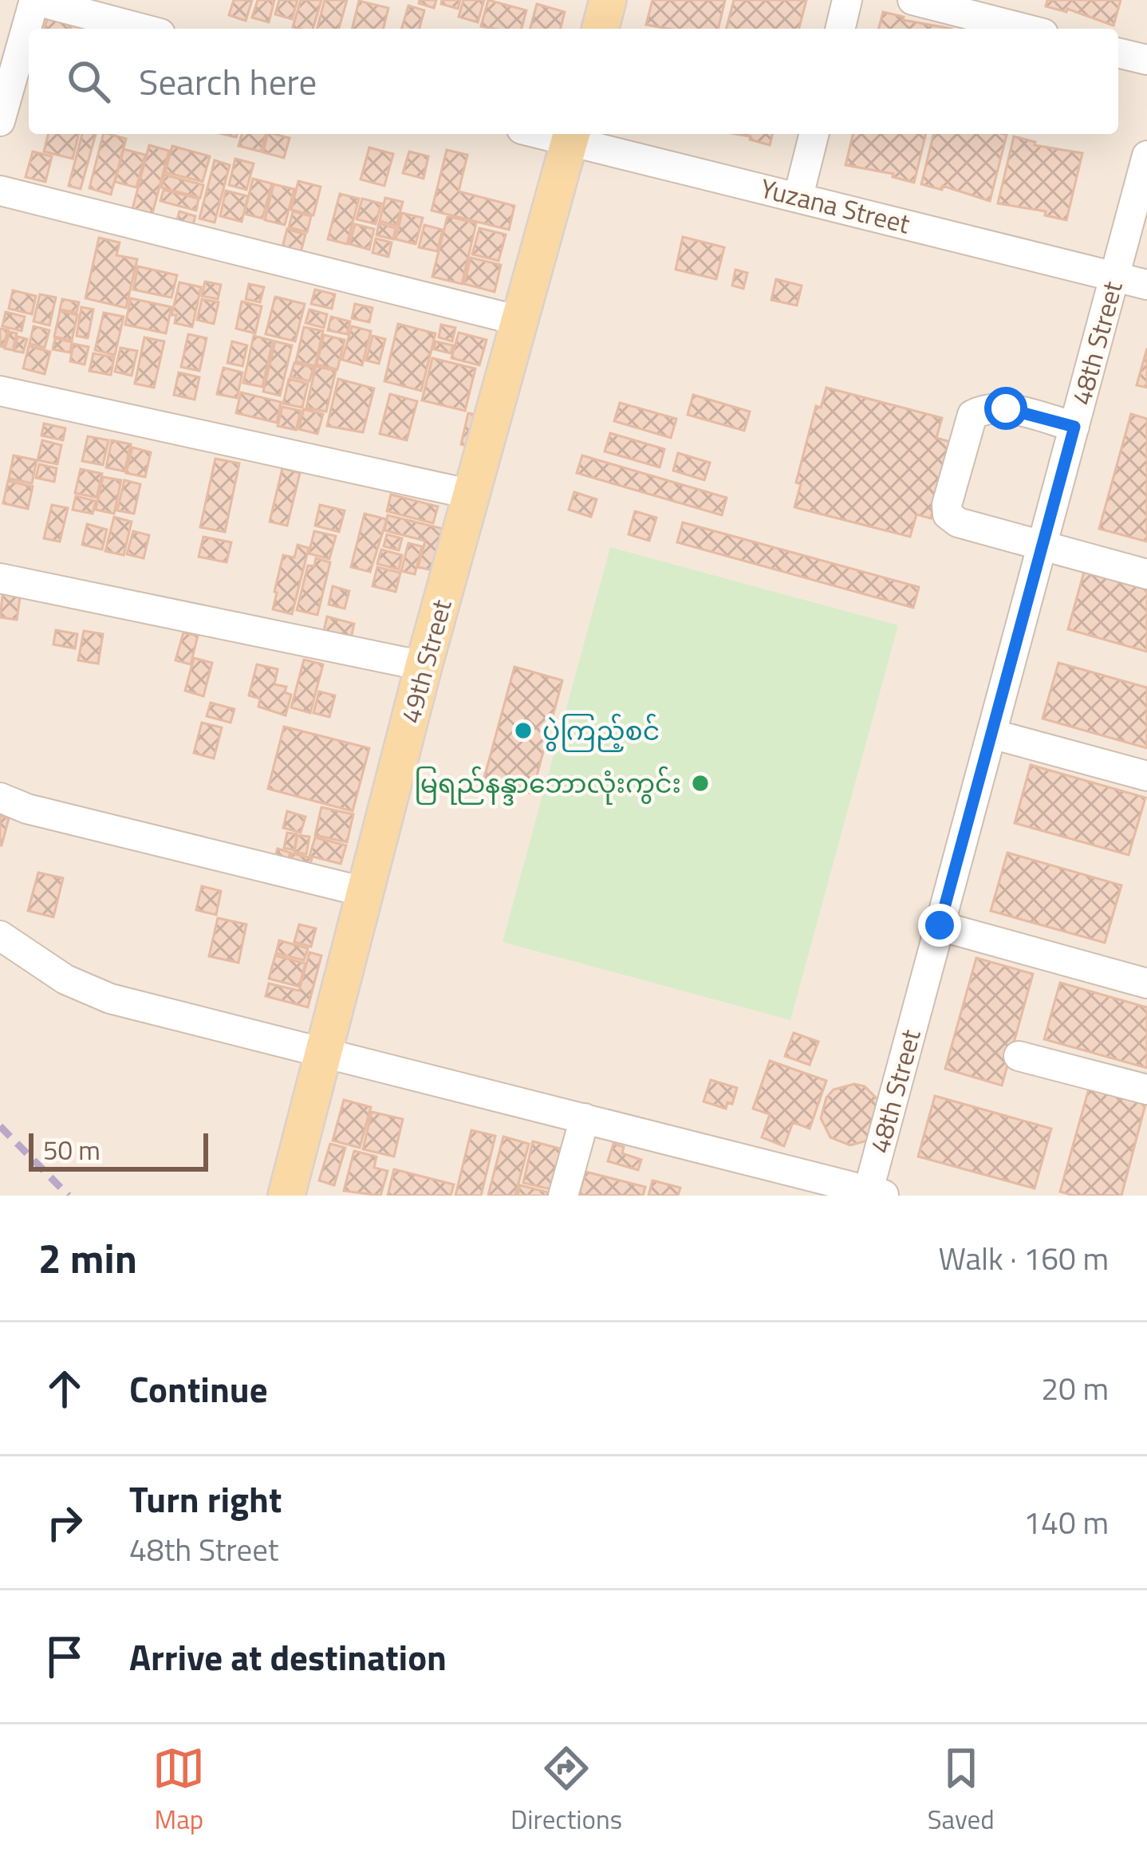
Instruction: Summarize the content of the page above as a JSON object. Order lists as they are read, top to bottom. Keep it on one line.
{"streets":{"main road":["49th Street"],"street":["Yuzana Street","48th Street"]},"crossings":[["Yuzana Street","48th Street"],["Yuzana Street","49th Street"]],"places":["ပွဲကြည့်စင်","မြရည်နန္ဒာဘောလုံးကွင်း"],"scale_bar":"50 m","page":{"search":"Search here","scale":"50 m","heading":["2 min","Walk · 160 m"],"list":[["Continue","20 m"],["Turn right","48th Street","140 m"],"Arrive at destination"],"nav":["Map","Directions","Saved"]}}
